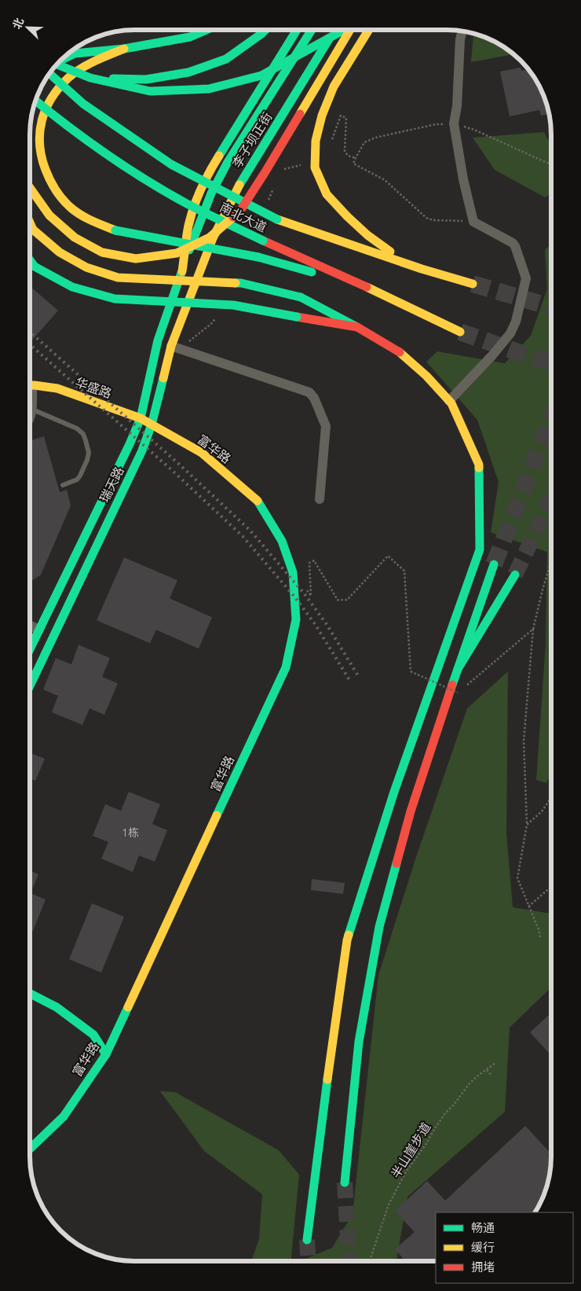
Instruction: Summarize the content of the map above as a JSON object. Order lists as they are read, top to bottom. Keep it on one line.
{"streets":{"main road":["李子坝正街","南北大道","华盛路","富华路","瑞天路"],"path":["半山崖步道"]},"crossings":[["李子坝正街","瑞天路"],["华盛路","富华路"],["华盛路","瑞天路"],["富华路","瑞天路"]],"house_numbers":["1栋"],"legend":["畅通","缓行","拥堵"],"north":"top left"}
